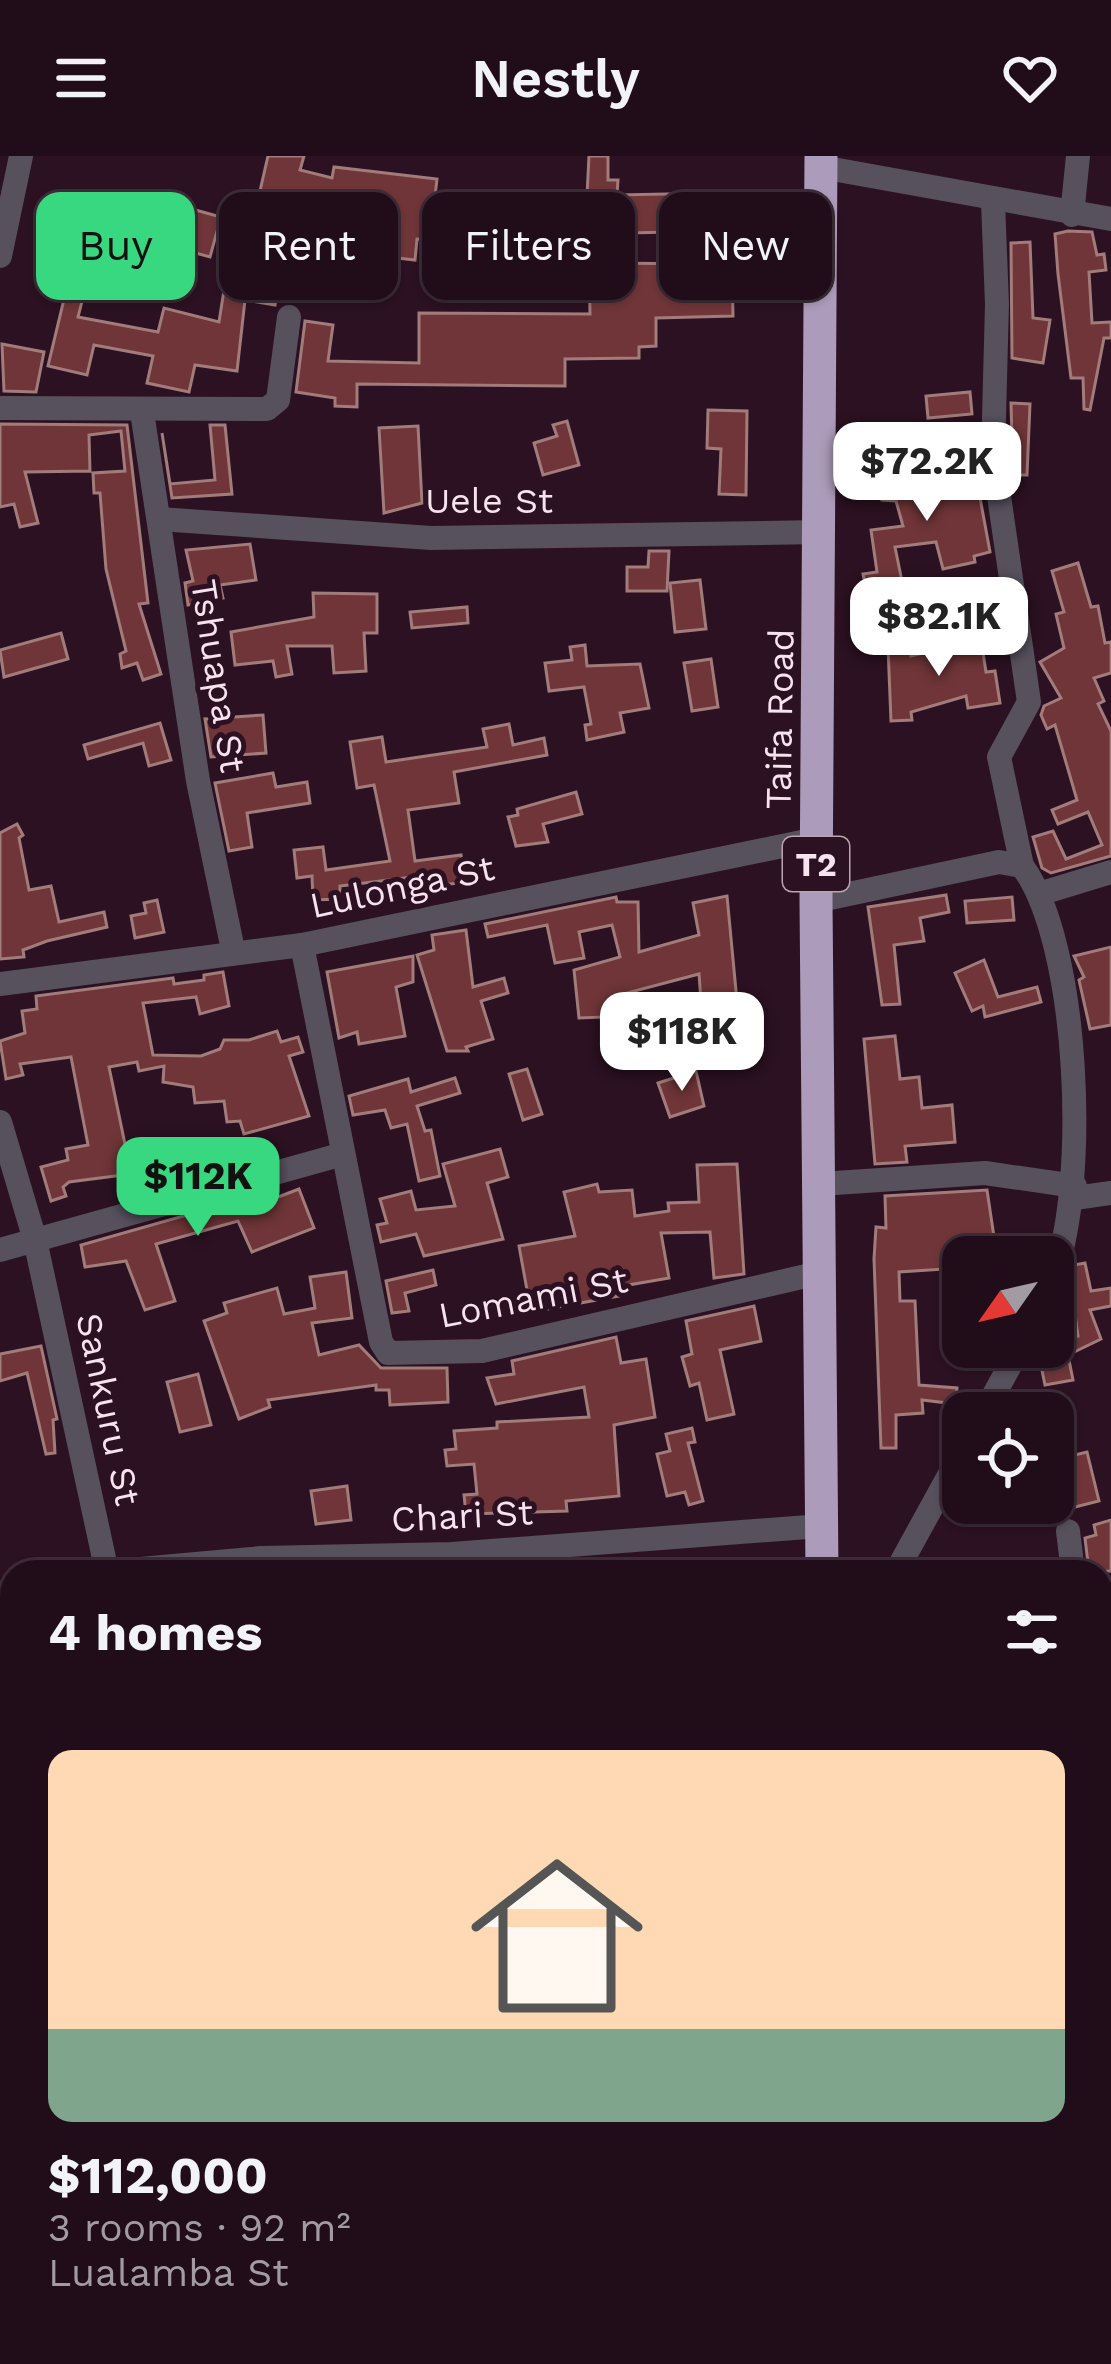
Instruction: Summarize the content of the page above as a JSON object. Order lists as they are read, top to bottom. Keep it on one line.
{"streets":{"highway":["Taifa Road","T2"],"street":["Uele St","Tshuapa St","Lulonga St","Lomami St","Sankuru St","Chari St"]},"crossings":[["Uele St","Tshuapa St"],["Uele St","Taifa Road"],["Tshuapa St","Lulonga St"],["Taifa Road","Lulonga St"],["Taifa Road","Lomami St"],["Taifa Road","Chari St"],["Lulonga St","Lomami St"]],"north":"bottom left","page":{"header":"Nestly","chip":["Buy","Rent","Filters","New"],"price":["$72.2K","$82.1K","$118K","$112K"],"heading":"4 homes","list":[{"name":"$112,000","note":"3 rooms · 92 m² · Lualamba St"}]}}
